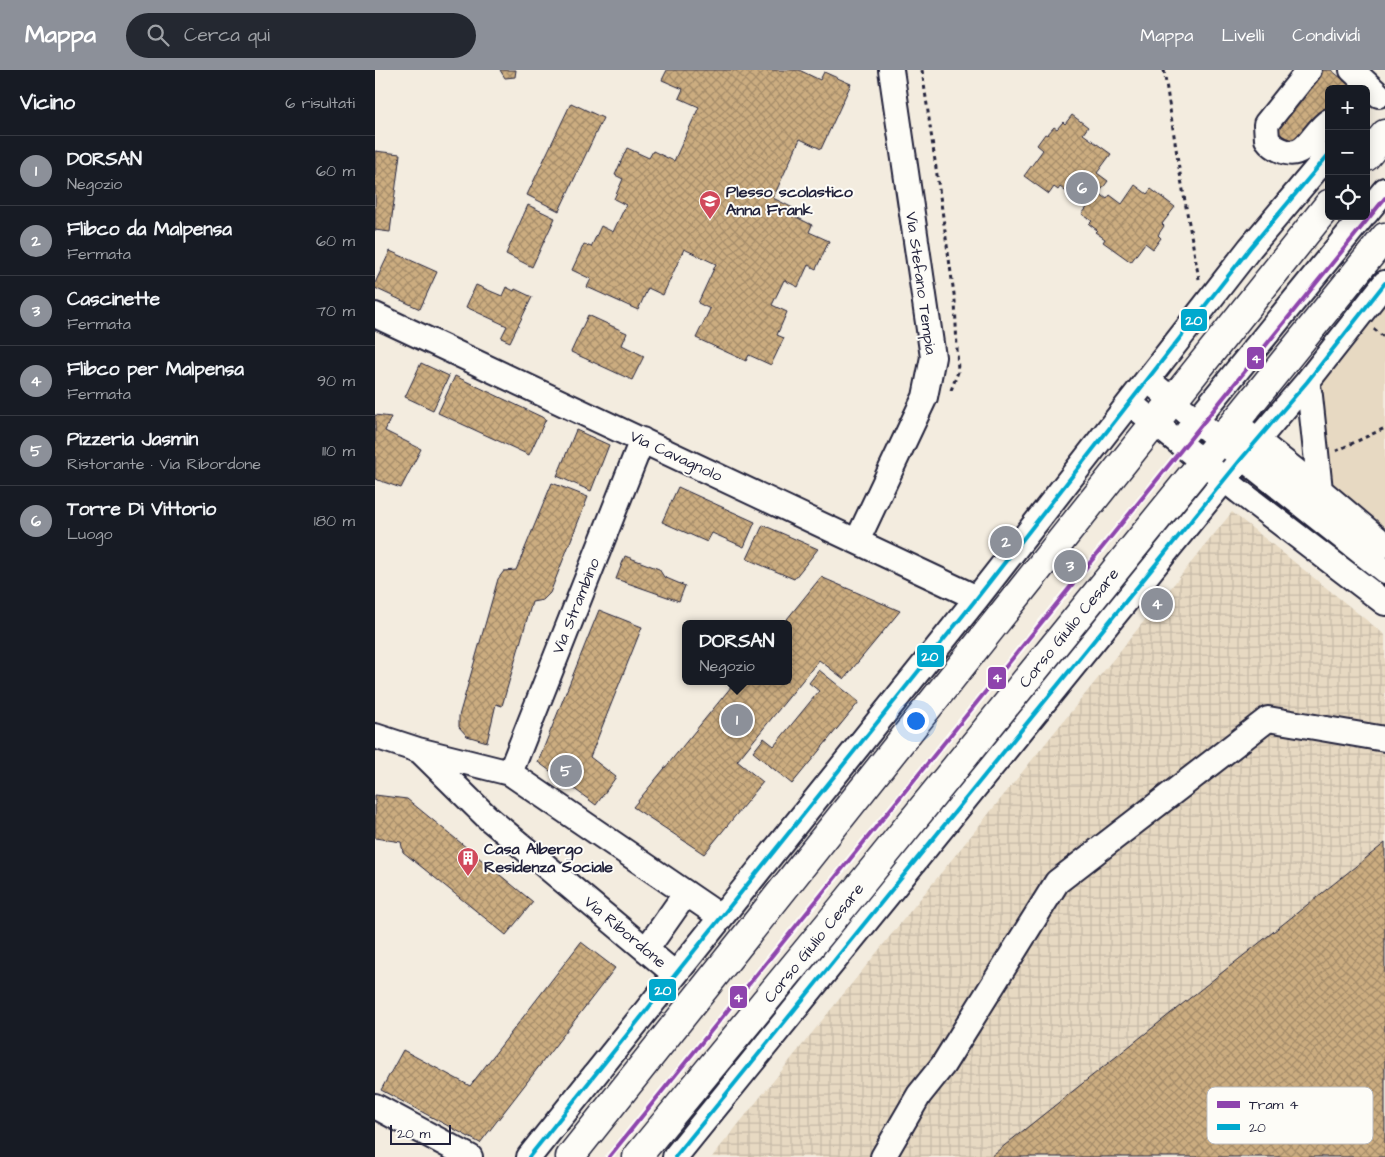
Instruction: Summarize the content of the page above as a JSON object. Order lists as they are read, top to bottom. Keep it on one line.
{"streets":{"main road":["Corso Giulio Cesare"],"street":["Via Stefano Tempia","Via Cavagnolo","Via Strambino","Via Ribordone"]},"crossings":[["Via Stefano Tempia","Via Cavagnolo"],["Via Cavagnolo","Via Strambino"],["Via Strambino","Via Ribordone"]],"places":{"school or university":["Plesso scolastico Anna Frank"],"building":["Casa Albergo Residenza Sociale"]},"lines":["transit line 20","tram line 4"],"legend":["Tram 4","20"],"scale_bar":"20 m","page":{"header":"Mappa","search":"Cerca qui","nav":["Mappa","Livelli","Condividi"],"heading":["Vicino","6 risultati"],"map_buttons":["+","−"],"list":[{"mark":"1","name":"DORSAN","note":"Negozio","value":"60 m"},{"mark":"2","name":"Flibco da Malpensa","note":"Fermata","value":"60 m"},{"mark":"3","name":"Cascinette","note":"Fermata","value":"70 m"},{"mark":"4","name":"Flibco per Malpensa","note":"Fermata","value":"90 m"},{"mark":"5","name":"Pizzeria Jasmin","note":"Ristorante · Via Ribordone","value":"110 m"},{"mark":"6","name":"Torre Di Vittorio","note":"Luogo","value":"180 m"}],"pins":["6","2","3","4","1","5"],"popup":["DORSAN","Negozio"],"scale":"20 m"}}
